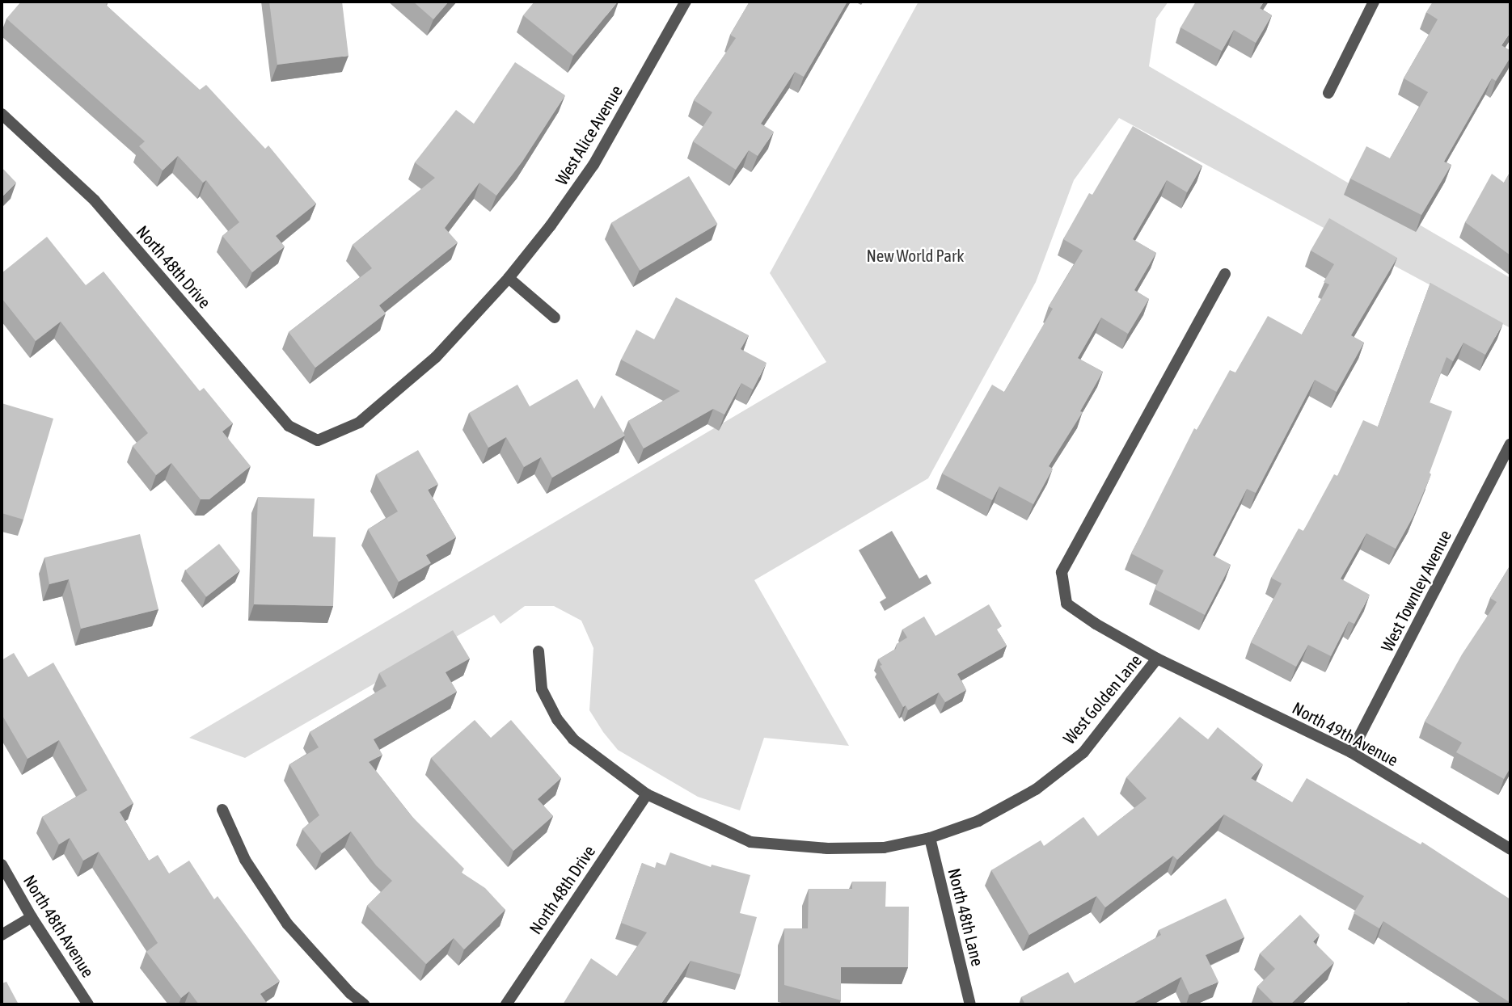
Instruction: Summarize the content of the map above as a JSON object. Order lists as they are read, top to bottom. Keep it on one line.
{"streets":{"street":["West Alice Avenue","North 48th Drive","West Townley Avenue","West Golden Lane","North 49th Avenue","North 48th Lane","North 48th Avenue"]},"crossings":[["West Alice Avenue","North 48th Drive"],["North 48th Drive","West Golden Lane"],["West Townley Avenue","North 49th Avenue"],["West Golden Lane","North 49th Avenue"],["West Golden Lane","North 48th Lane"]],"parks":["New World Park"]}
